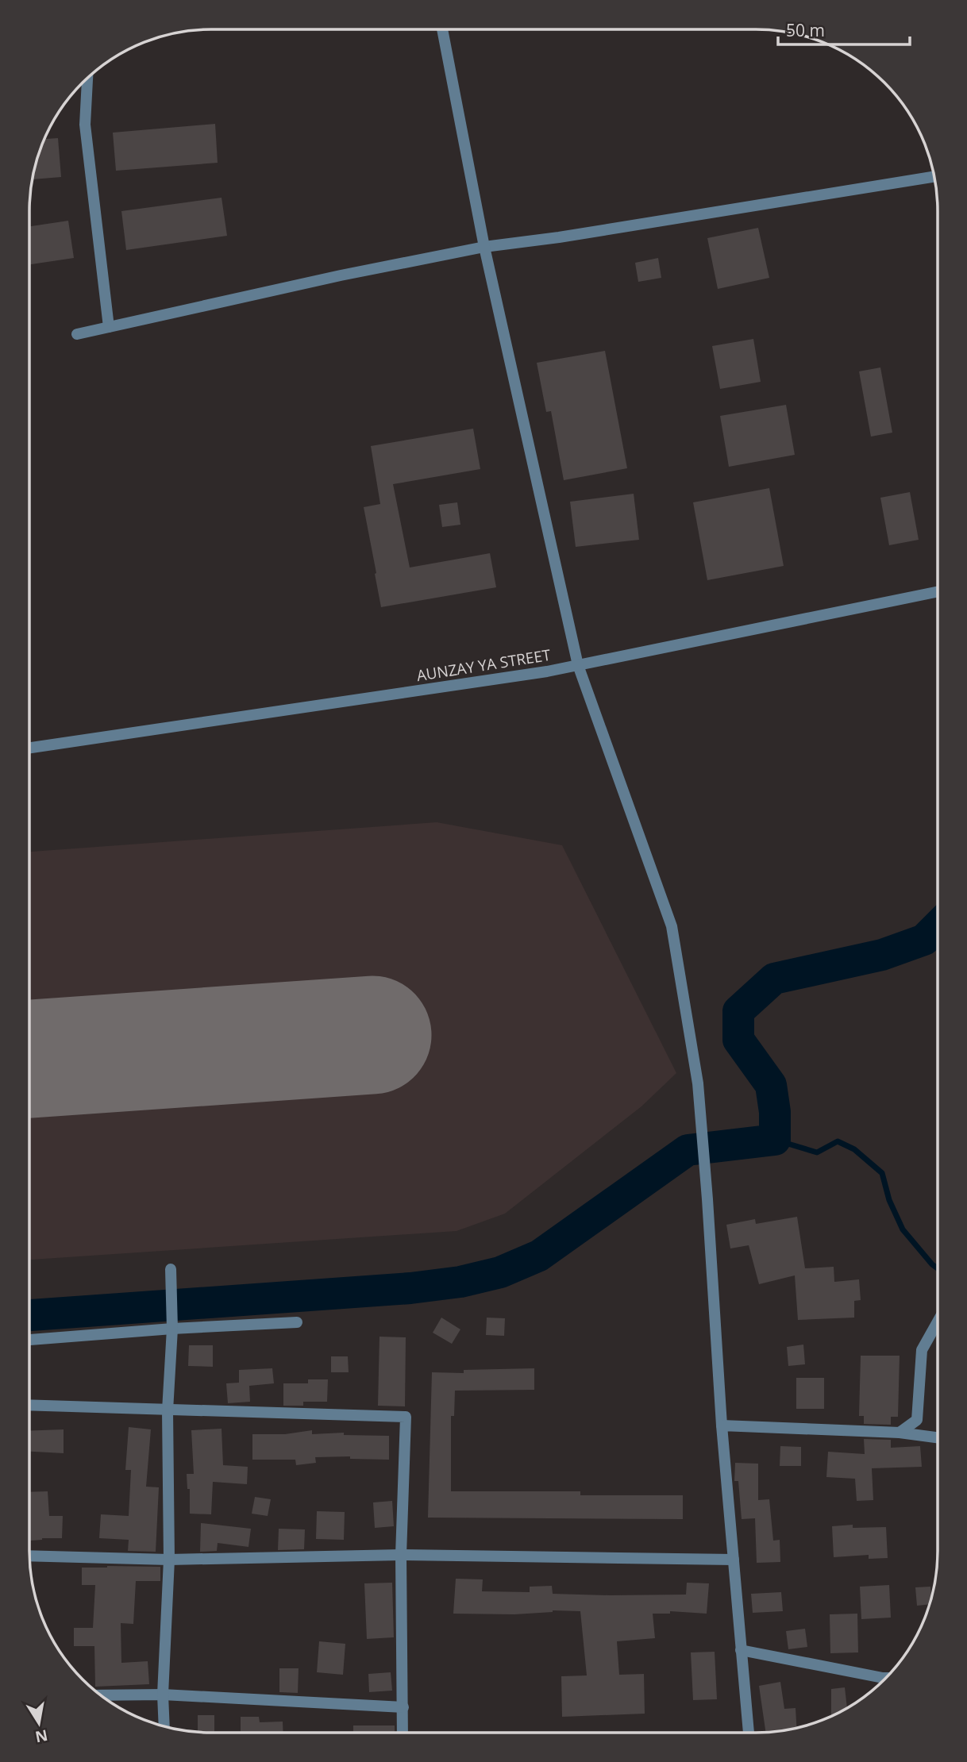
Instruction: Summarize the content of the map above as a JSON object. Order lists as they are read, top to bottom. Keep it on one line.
{"streets":{"street":["AUNZAY YA STREET"]},"scale_bar":"50 m","north":"bottom"}
